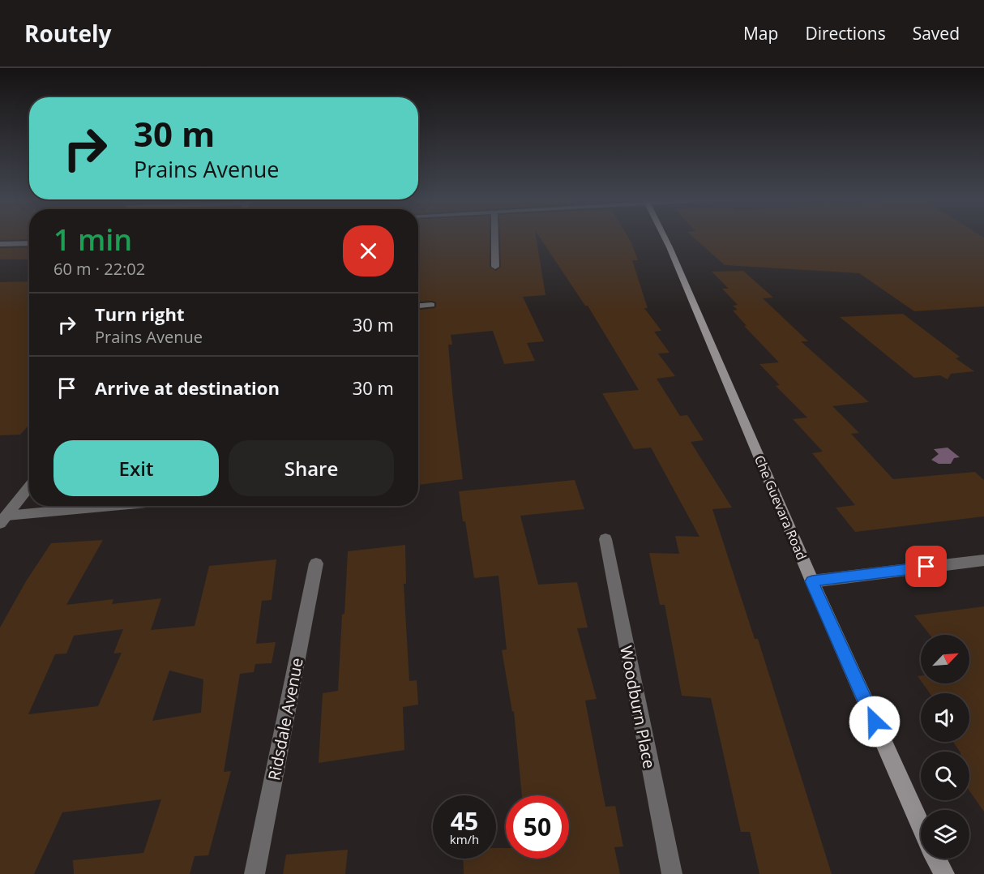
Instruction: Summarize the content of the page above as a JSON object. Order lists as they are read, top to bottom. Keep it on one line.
{"streets":{"main road":["Che Guevara Road"],"street":["Woodburn Place","Ridsdale Avenue"]},"north":"top right","page":{"header":"Routely","nav":["Map","Directions","Saved"],"turn":["30 m","Prains Avenue"],"heading":["1 min","60 m · 22:02"],"list":[{"name":"Turn right","note":"Prains Avenue","value":"30 m"},{"name":"Arrive at destination","value":"30 m"}],"buttons":["Exit","Share"],"speed":"45 km/h","limit":"50"}}
